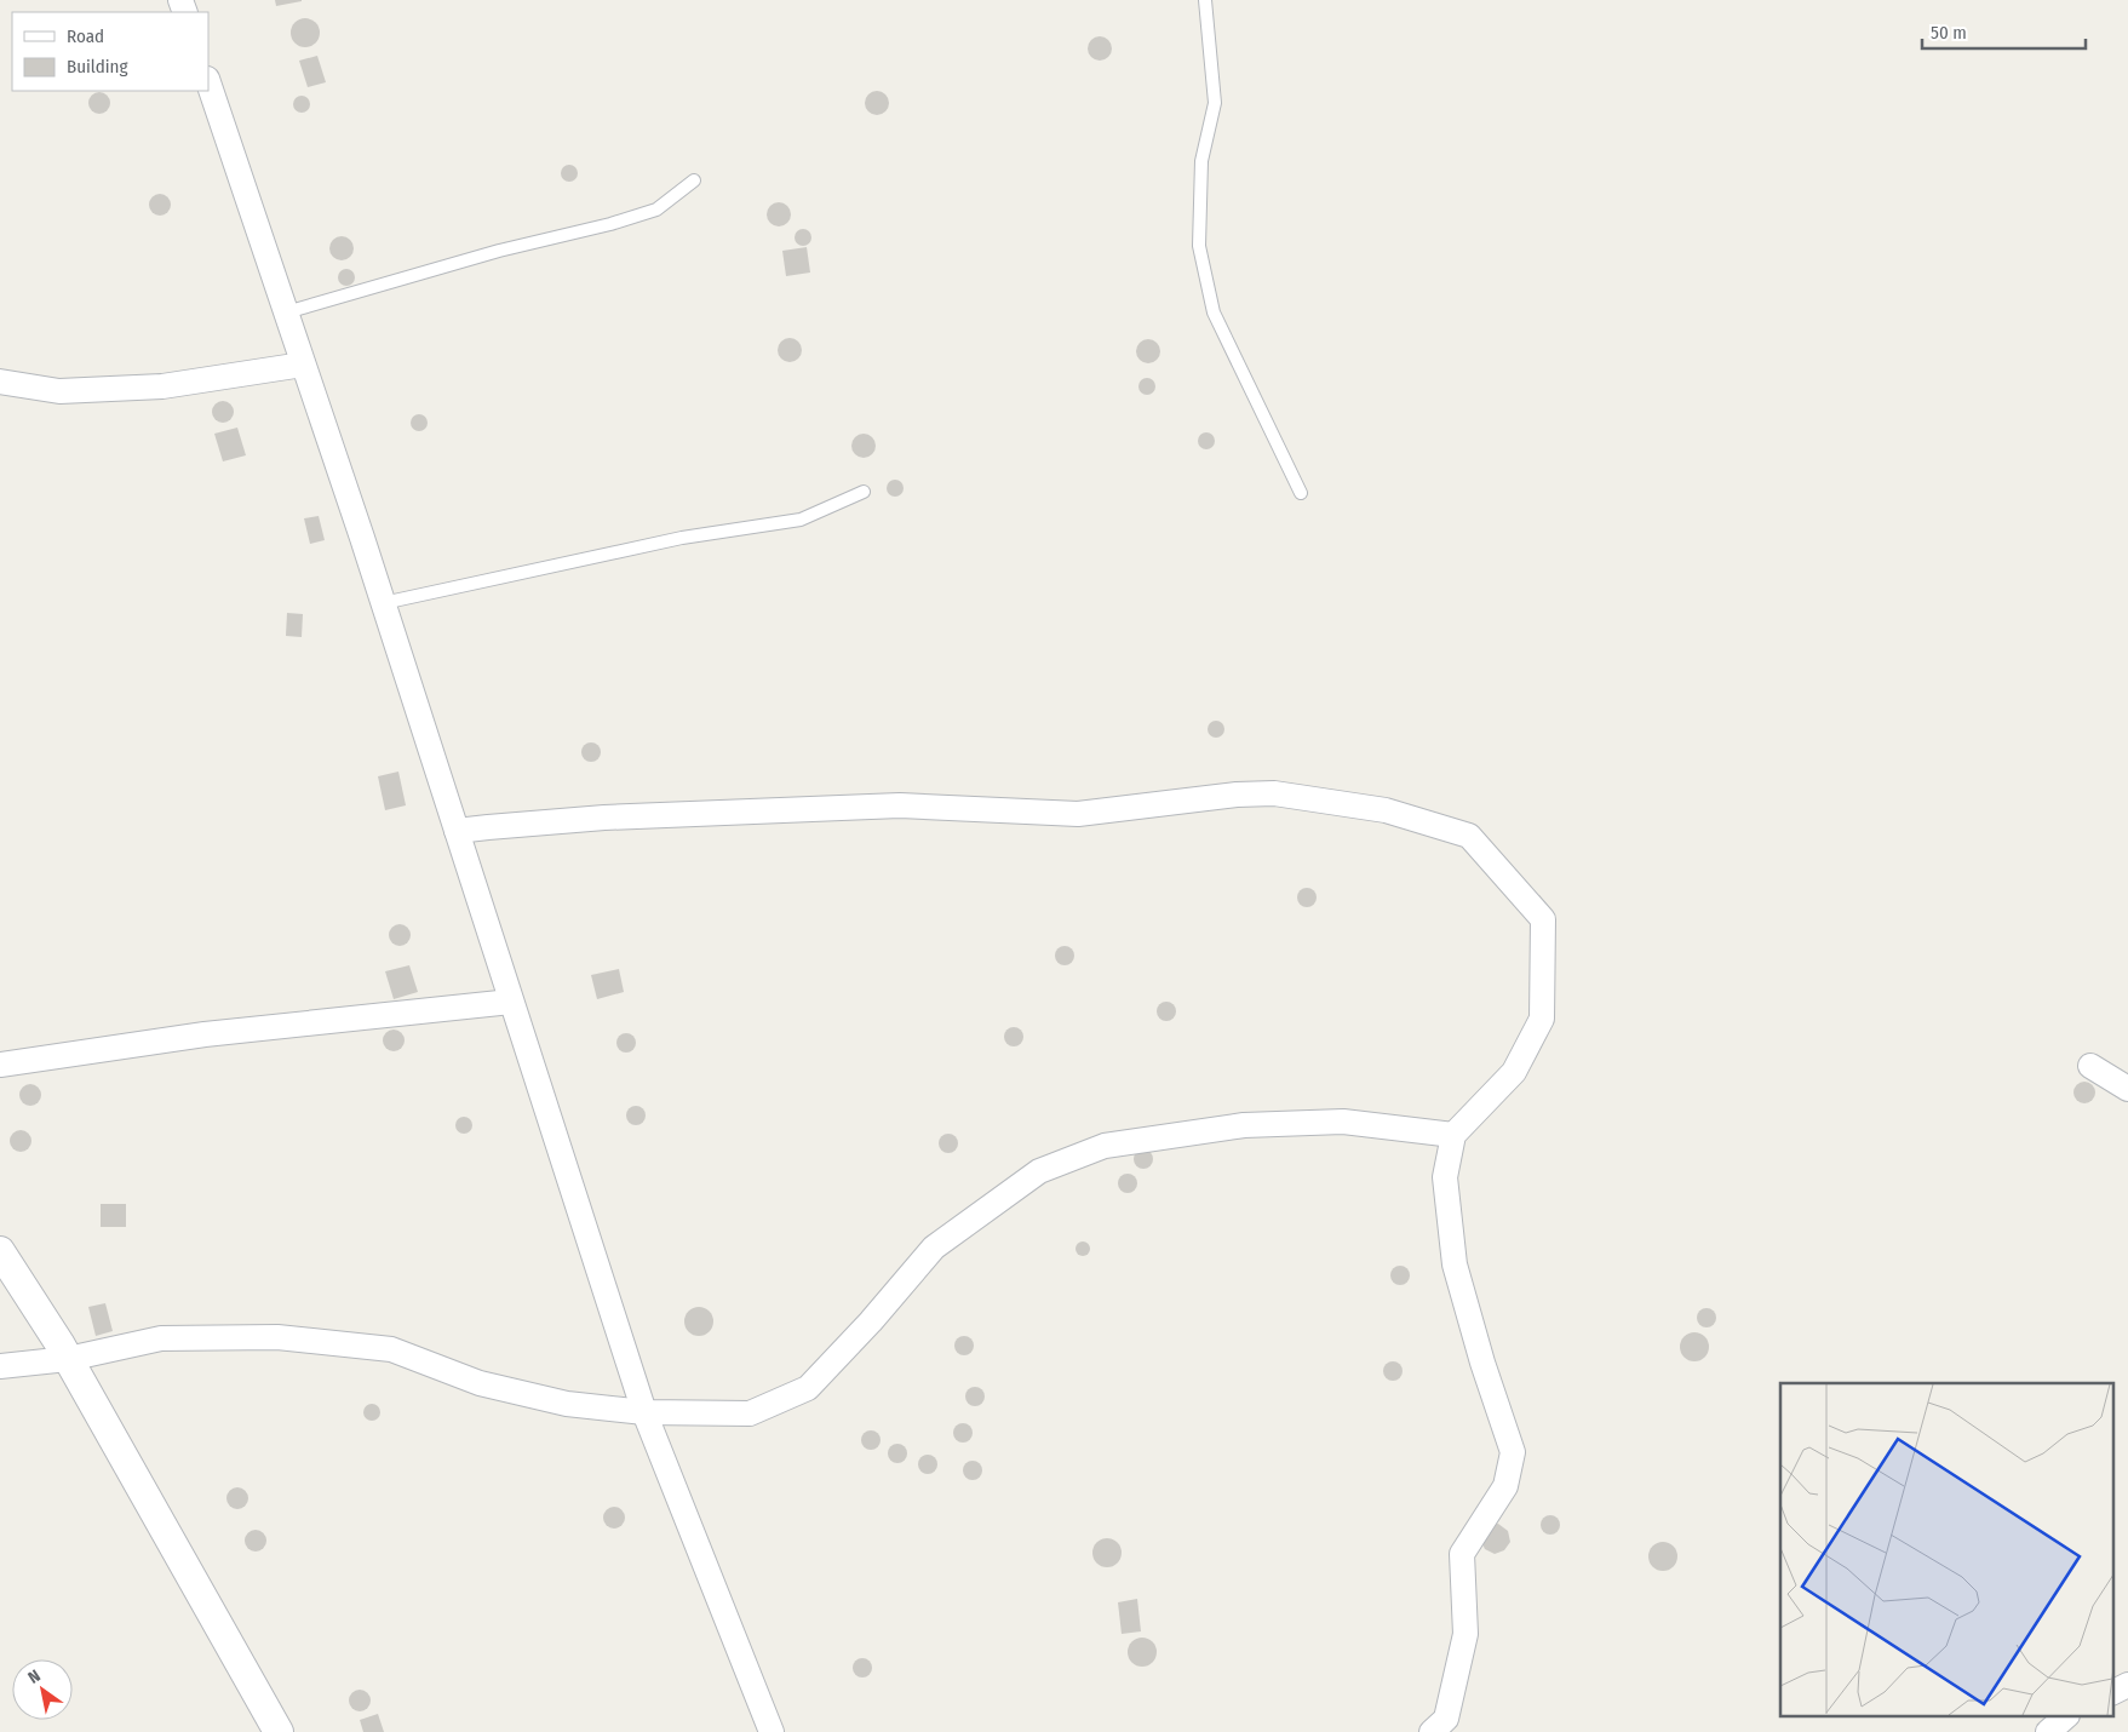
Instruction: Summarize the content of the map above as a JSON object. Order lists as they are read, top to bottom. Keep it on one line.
{"legend":["Road","Building"],"scale_bar":"50 m","north":"top left"}
